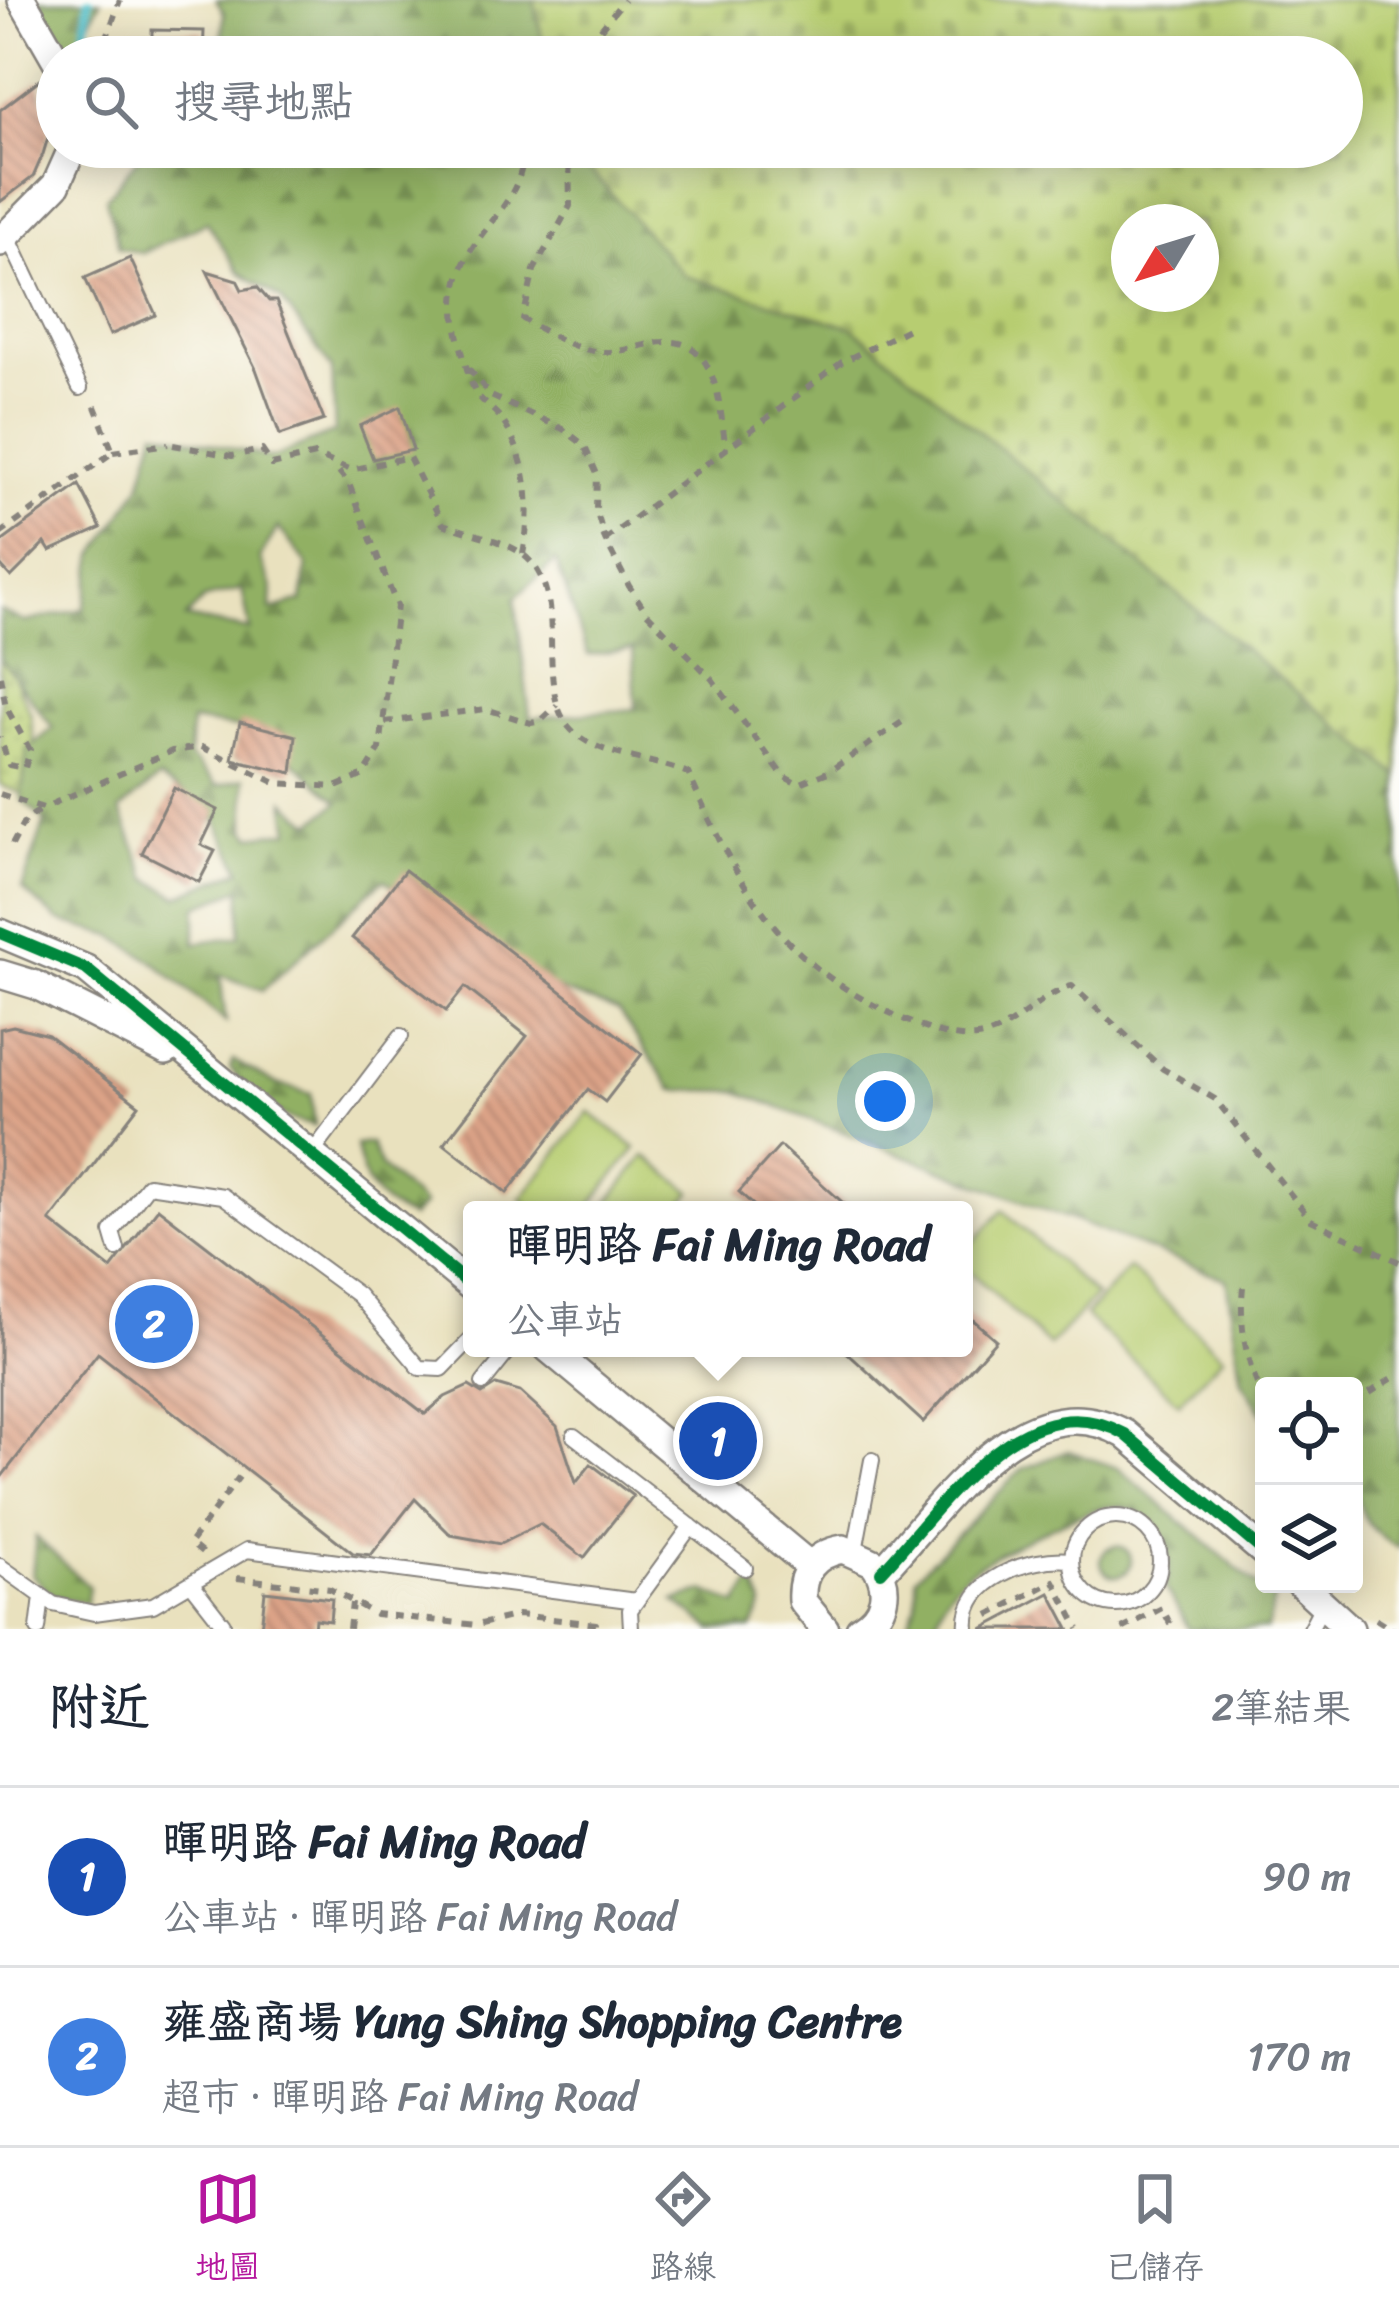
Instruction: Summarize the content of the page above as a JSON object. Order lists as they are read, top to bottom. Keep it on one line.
{"north":"bottom left","page":{"search":"搜尋地點","popup":["暉明路 Fai Ming Road","公車站"],"pins":["2","1"],"heading":["附近","2筆結果"],"list":[{"mark":"1","name":"暉明路 Fai Ming Road","note":"公車站 · 暉明路 Fai Ming Road","value":"90 m"},{"mark":"2","name":"雍盛商場 Yung Shing Shopping Centre","note":"超市 · 暉明路 Fai Ming Road","value":"170 m"}],"nav":["地圖","路線","已儲存"]}}
